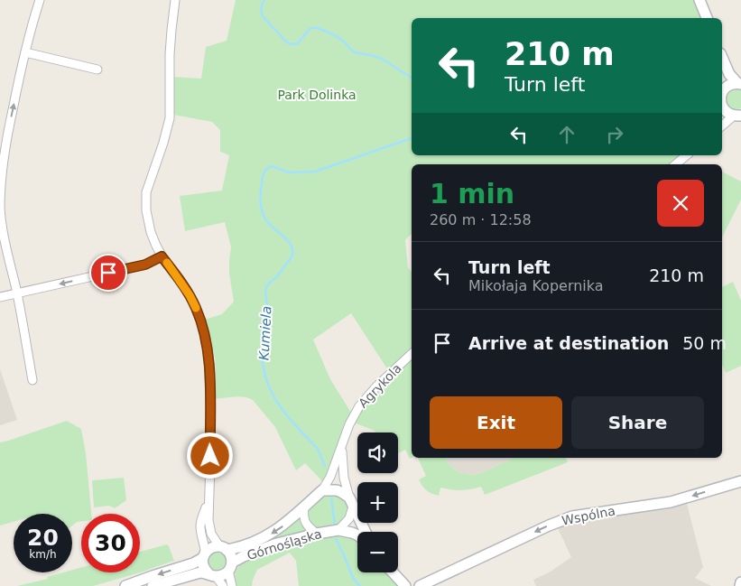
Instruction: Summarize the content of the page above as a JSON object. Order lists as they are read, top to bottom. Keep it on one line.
{"streets":{"street":["Agrykola","Wspólna","Górnośląska"]},"crossings":[["Agrykola","Górnośląska"]],"one_way":["Wspólna"],"water":["Kumiela"],"parks":["Park Dolinka"],"page":{"turn":["210 m","Turn left"],"heading":["1 min","260 m · 12:58"],"list":[{"name":"Turn left","note":"Mikołaja Kopernika","value":"210 m"},{"name":"Arrive at destination","value":"50 m"}],"buttons":["Exit","Share"],"map_buttons":["+","−"],"speed":"20 km/h","limit":"30"}}
